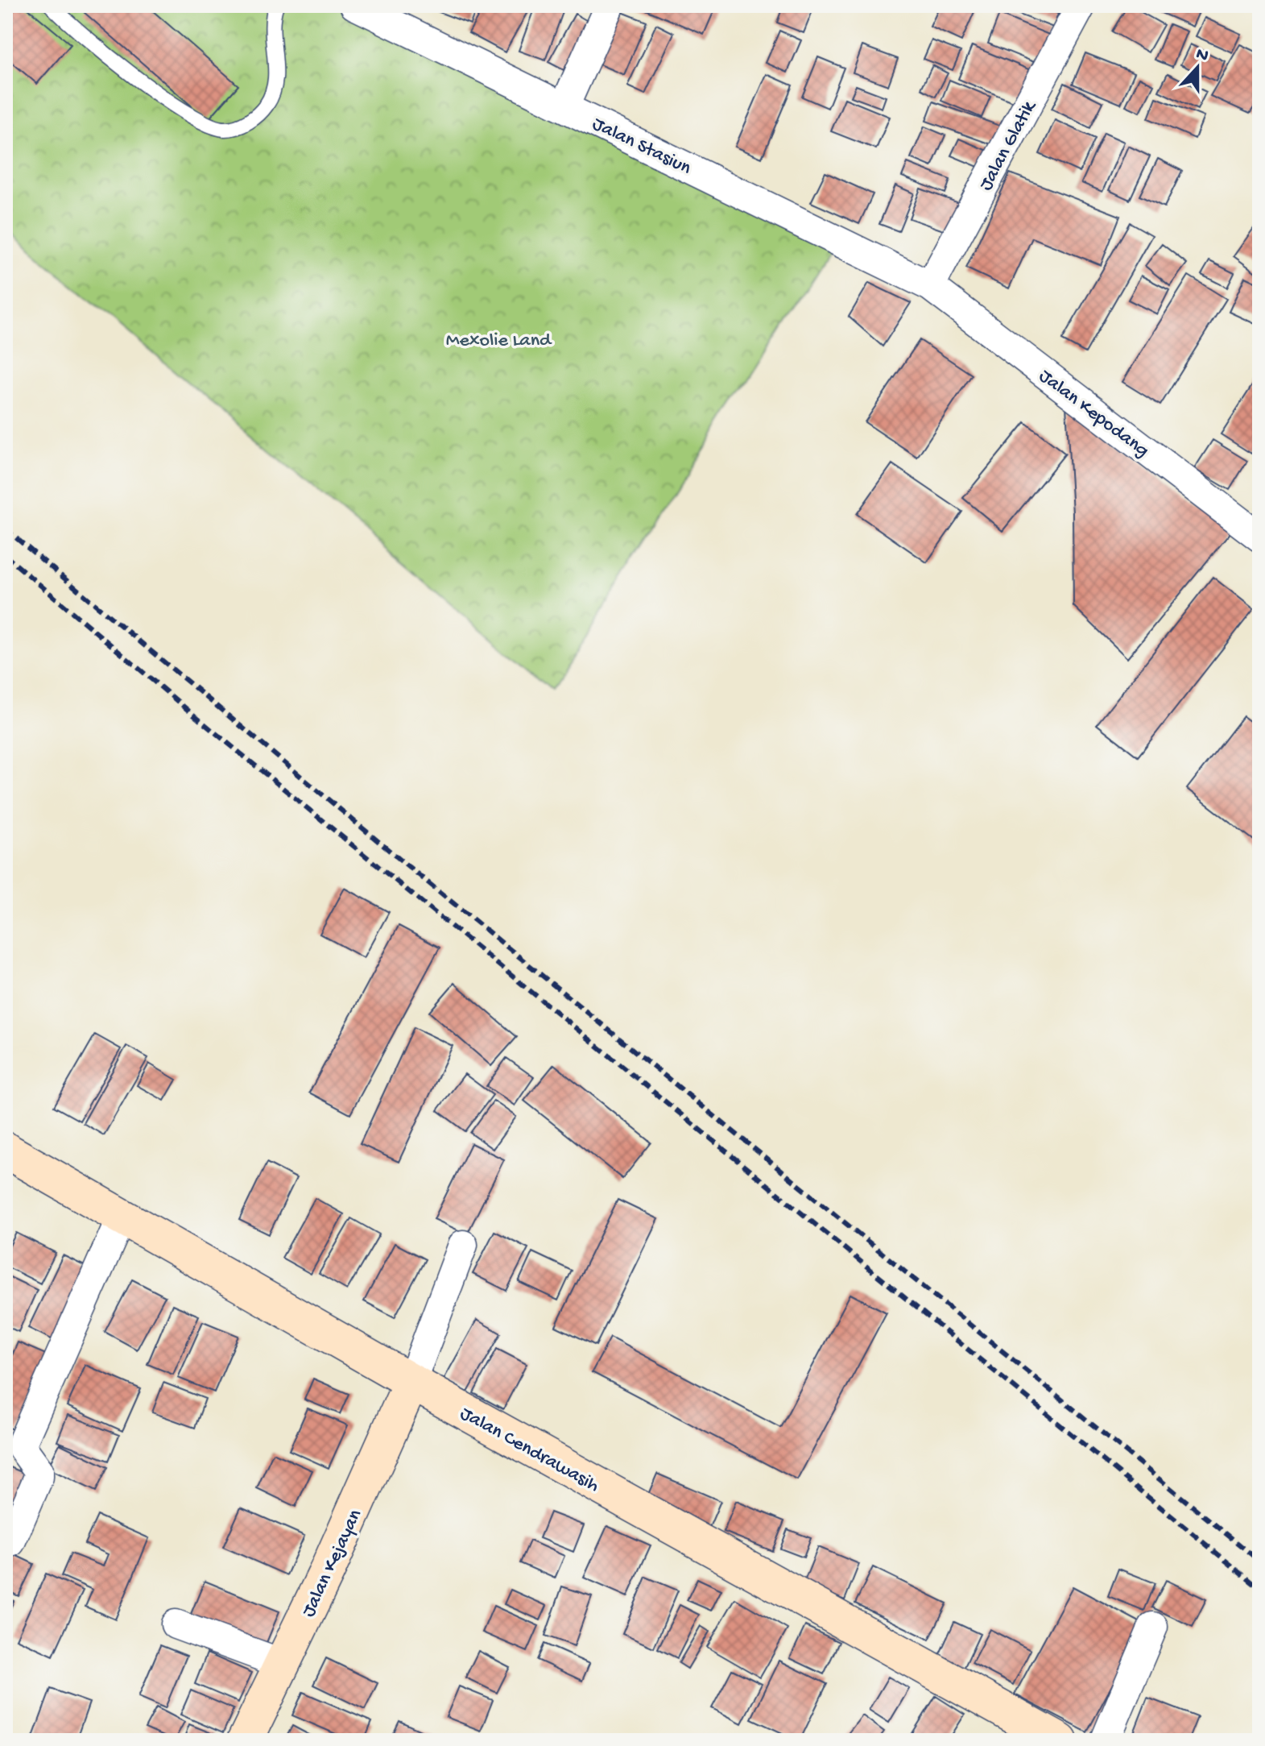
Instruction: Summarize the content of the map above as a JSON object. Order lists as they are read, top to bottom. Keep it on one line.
{"streets":{"main road":["Jalan Cendrawasih","Jalan Kejayan"],"street":["Jalan Stasiun","Jalan Glatik","Jalan Kepodang"]},"crossings":[["Jalan Stasiun","Jalan Glatik"],["Jalan Stasiun","Jalan Kepodang"],["Jalan Glatik","Jalan Kepodang"],["Jalan Cendrawasih","Jalan Kejayan"]],"parks":["Mexolie Land"],"north":"top"}
